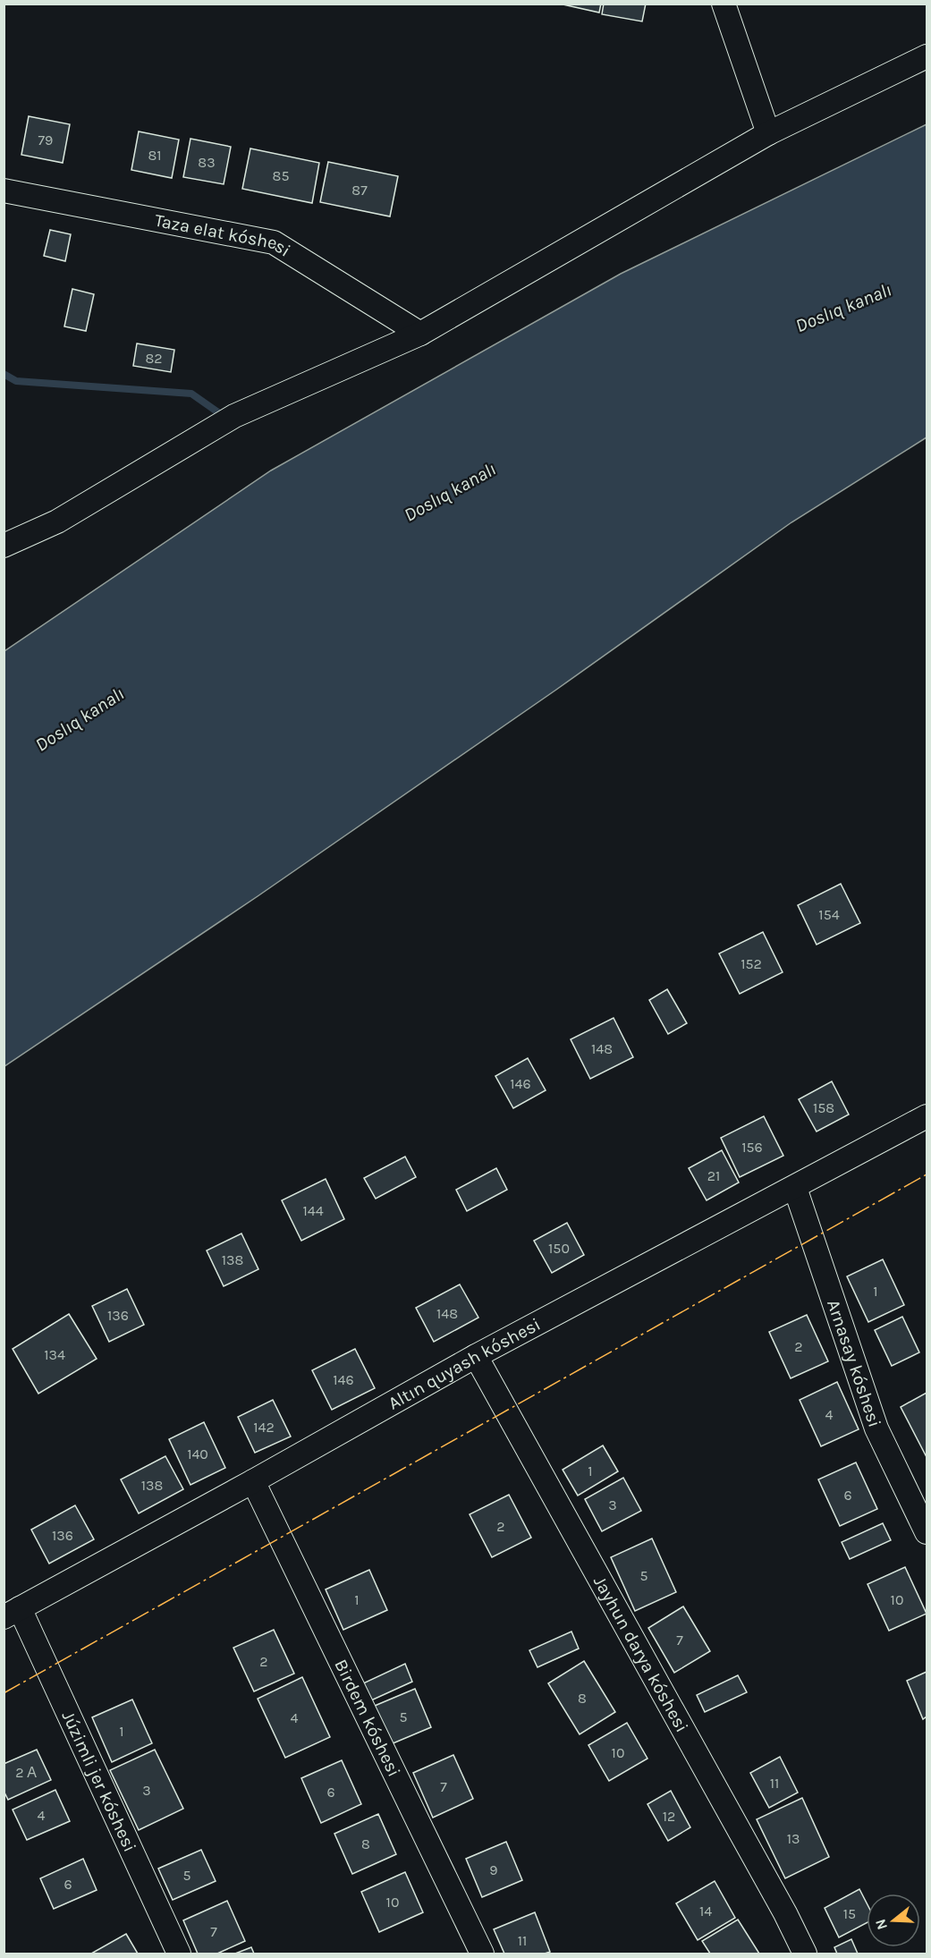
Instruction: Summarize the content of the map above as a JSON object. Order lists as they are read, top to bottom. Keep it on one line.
{"streets":{"street":["Taza elat kóshesi","Arnasay kóshesi","Altın quyash kóshesi","Jayhun darya kóshesi","Birdem kóshesi","Júzimli jer kóshesi"]},"crossings":[["Arnasay kóshesi","Altın quyash kóshesi"],["Altın quyash kóshesi","Jayhun darya kóshesi"],["Altın quyash kóshesi","Birdem kóshesi"],["Altın quyash kóshesi","Júzimli jer kóshesi"]],"water":["Doslıq kanalı"],"house_numbers":["79","81","83","85","87","82","154","152","148","146","158","156","21","144","150","138","1","148","136","2","134","146","4","142","140","1","138","6","3","2","136","5","1","10","7","2","8","5","4","1","10","2 А","11","7","3","6","4","12","13","8","9","5","6","10","14","15","7","11"],"north":"left"}
